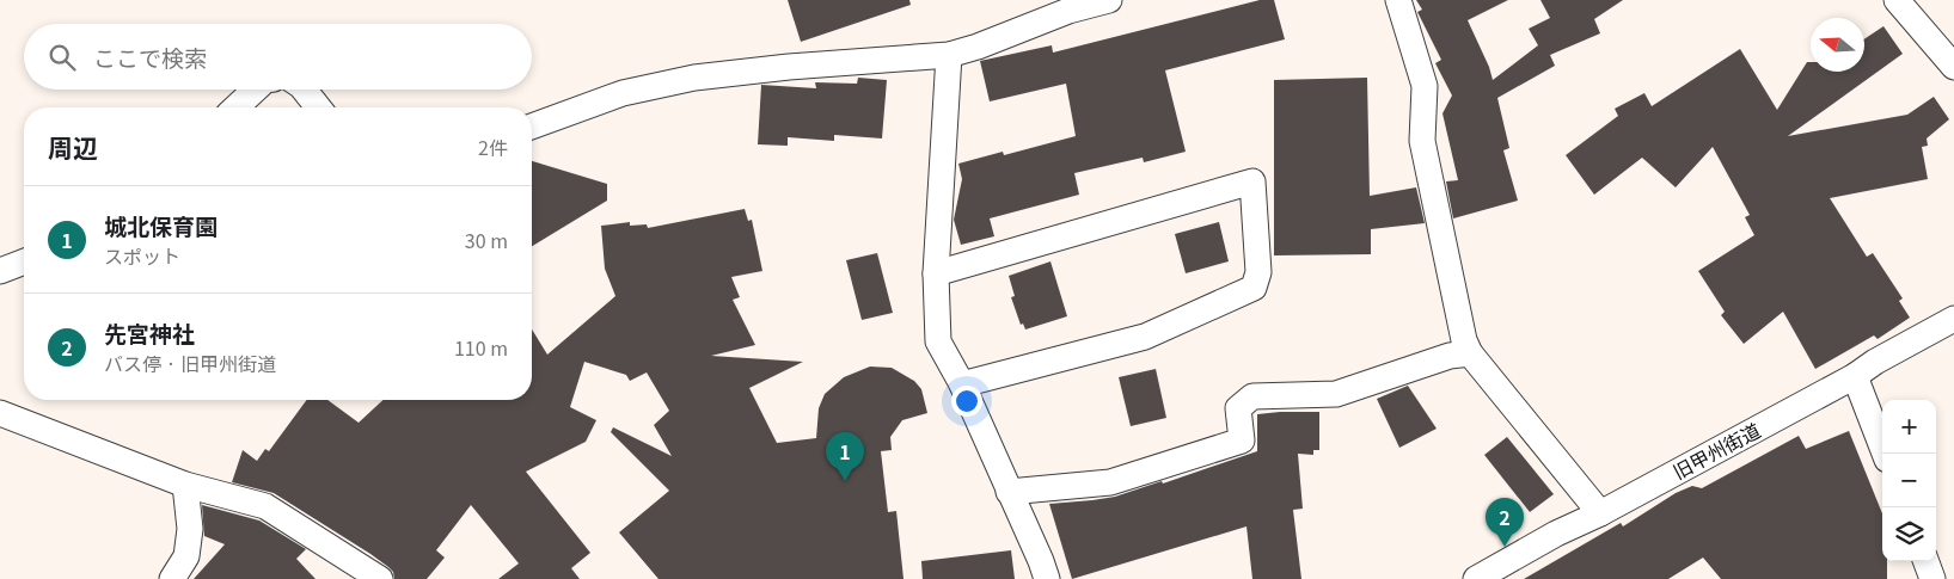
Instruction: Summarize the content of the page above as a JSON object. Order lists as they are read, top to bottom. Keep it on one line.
{"streets":{"street":["旧甲州街道"]},"north":"left","page":{"search":"ここで検索","heading":["周辺","2件"],"list":[{"mark":"1","name":"城北保育園","note":"スポット","value":"30 m"},{"mark":"2","name":"先宮神社","note":"バス停 · 旧甲州街道","value":"110 m"}],"map_buttons":["+","−"],"pins":["1","2"]}}
